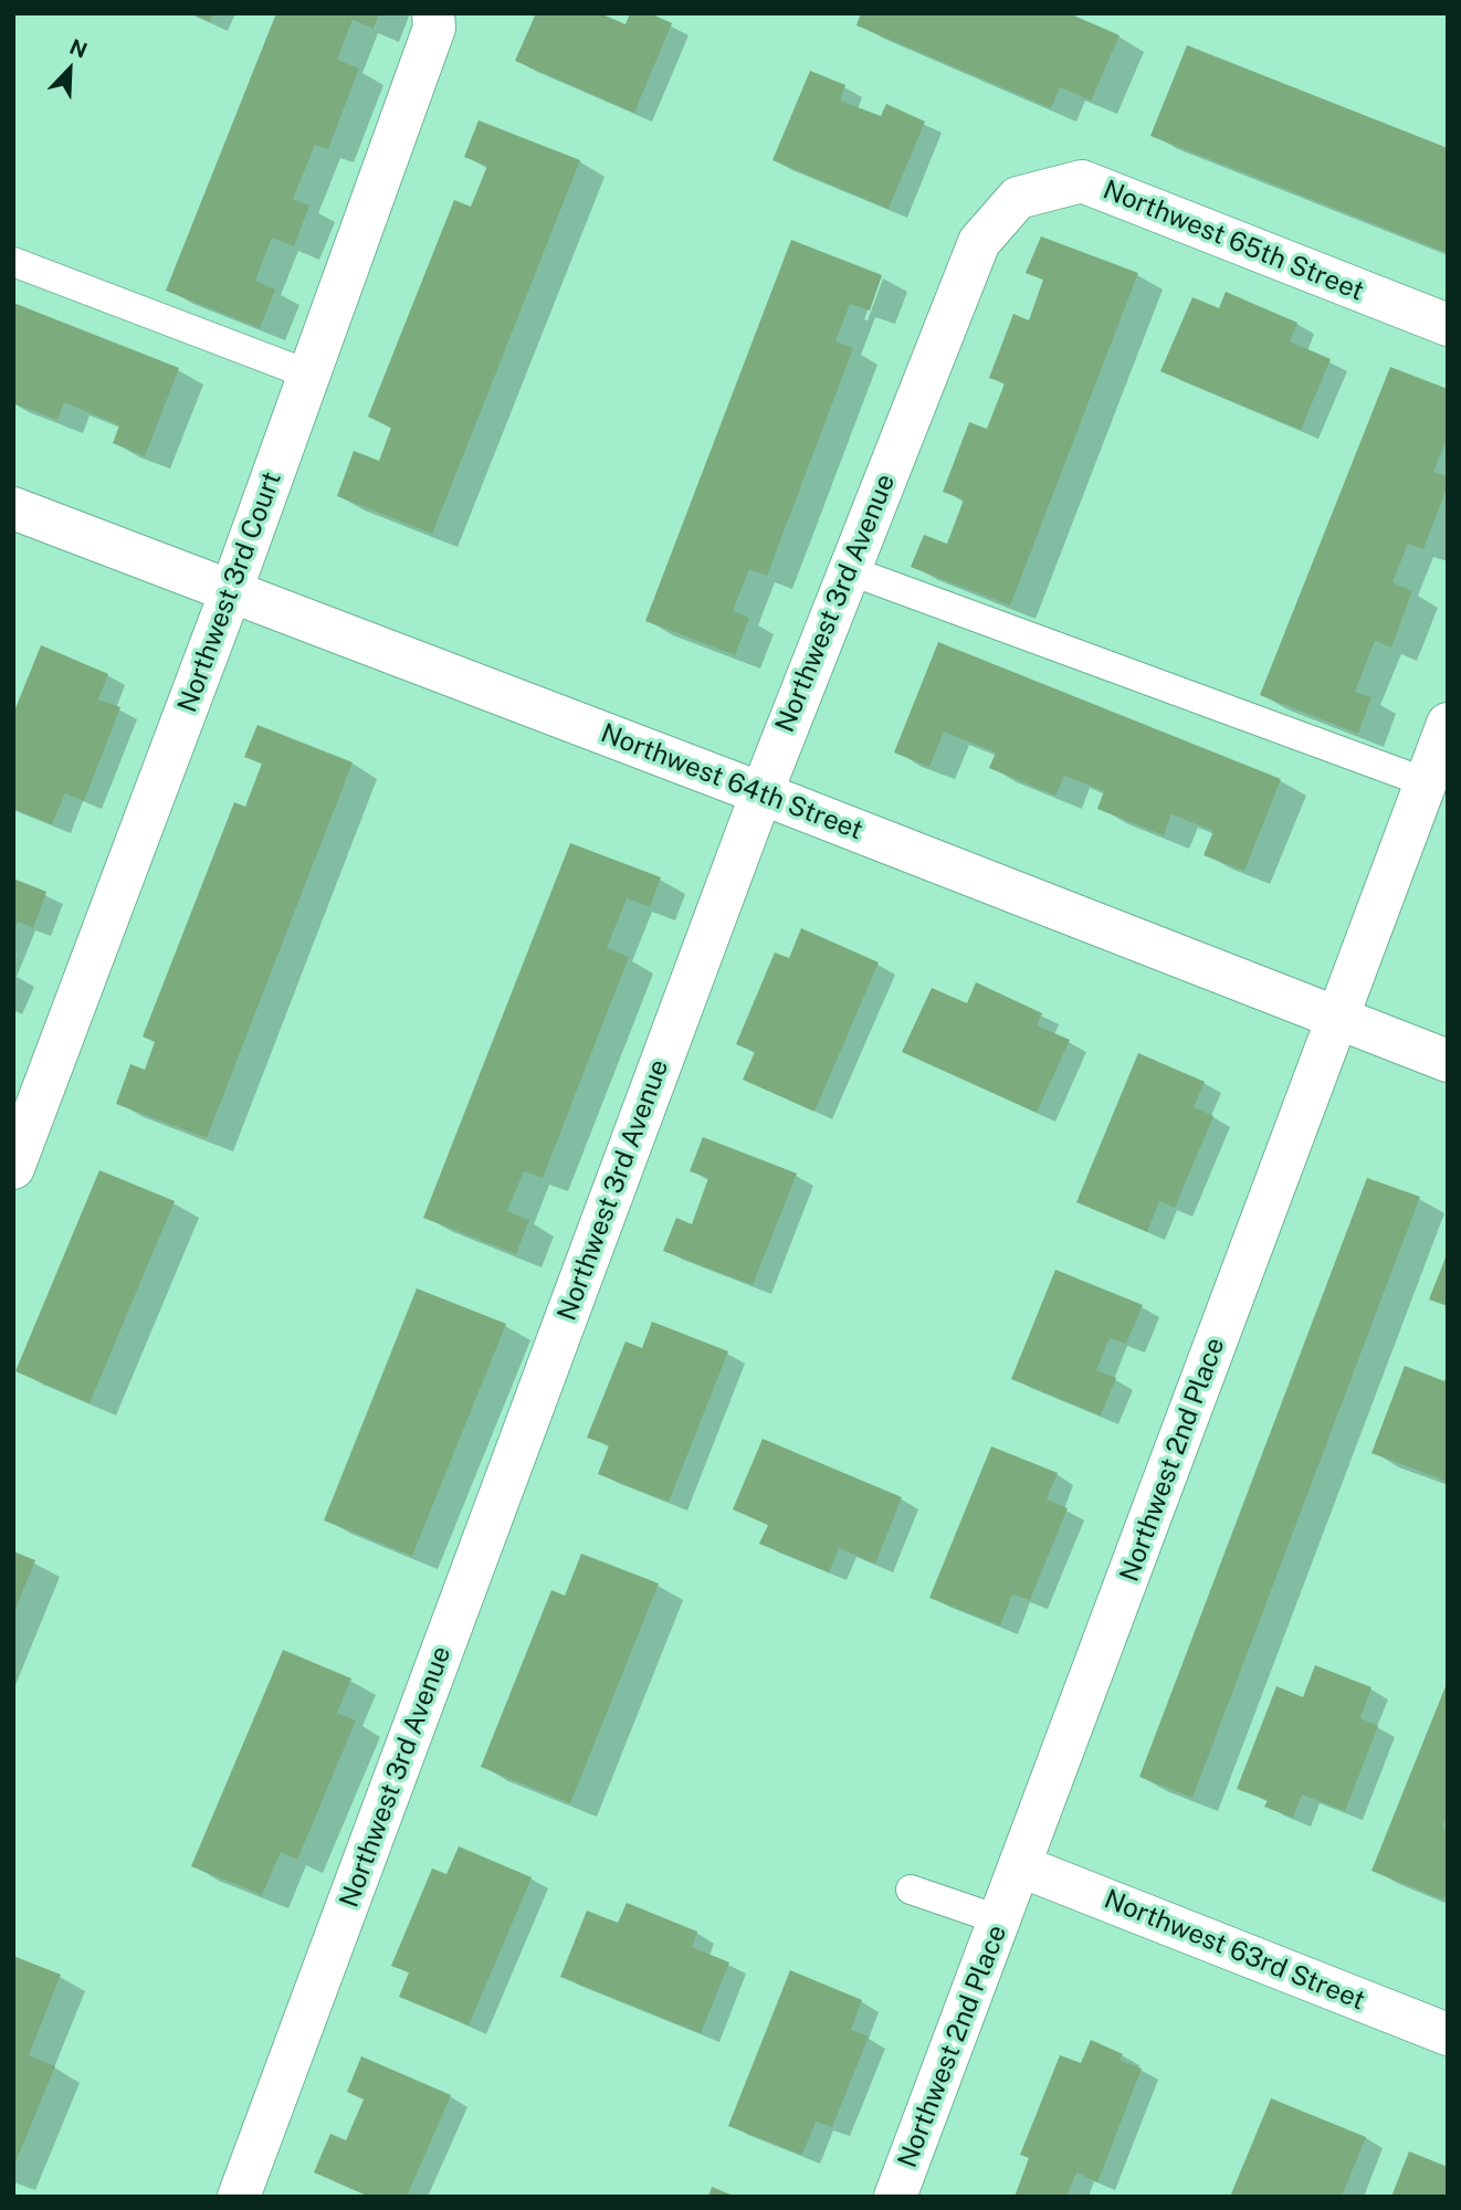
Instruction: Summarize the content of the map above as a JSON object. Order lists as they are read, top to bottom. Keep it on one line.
{"streets":{"street":["Northwest 65th Street","Northwest 3rd Court","Northwest 3rd Avenue","Northwest 64th Street","Northwest 2nd Place","Northwest 63rd Street"]},"crossings":[["Northwest 65th Street","Northwest 3rd Avenue"],["Northwest 3rd Court","Northwest 64th Street"],["Northwest 3rd Avenue","Northwest 64th Street"],["Northwest 64th Street","Northwest 2nd Place"],["Northwest 2nd Place","Northwest 63rd Street"]],"north":"top right"}
